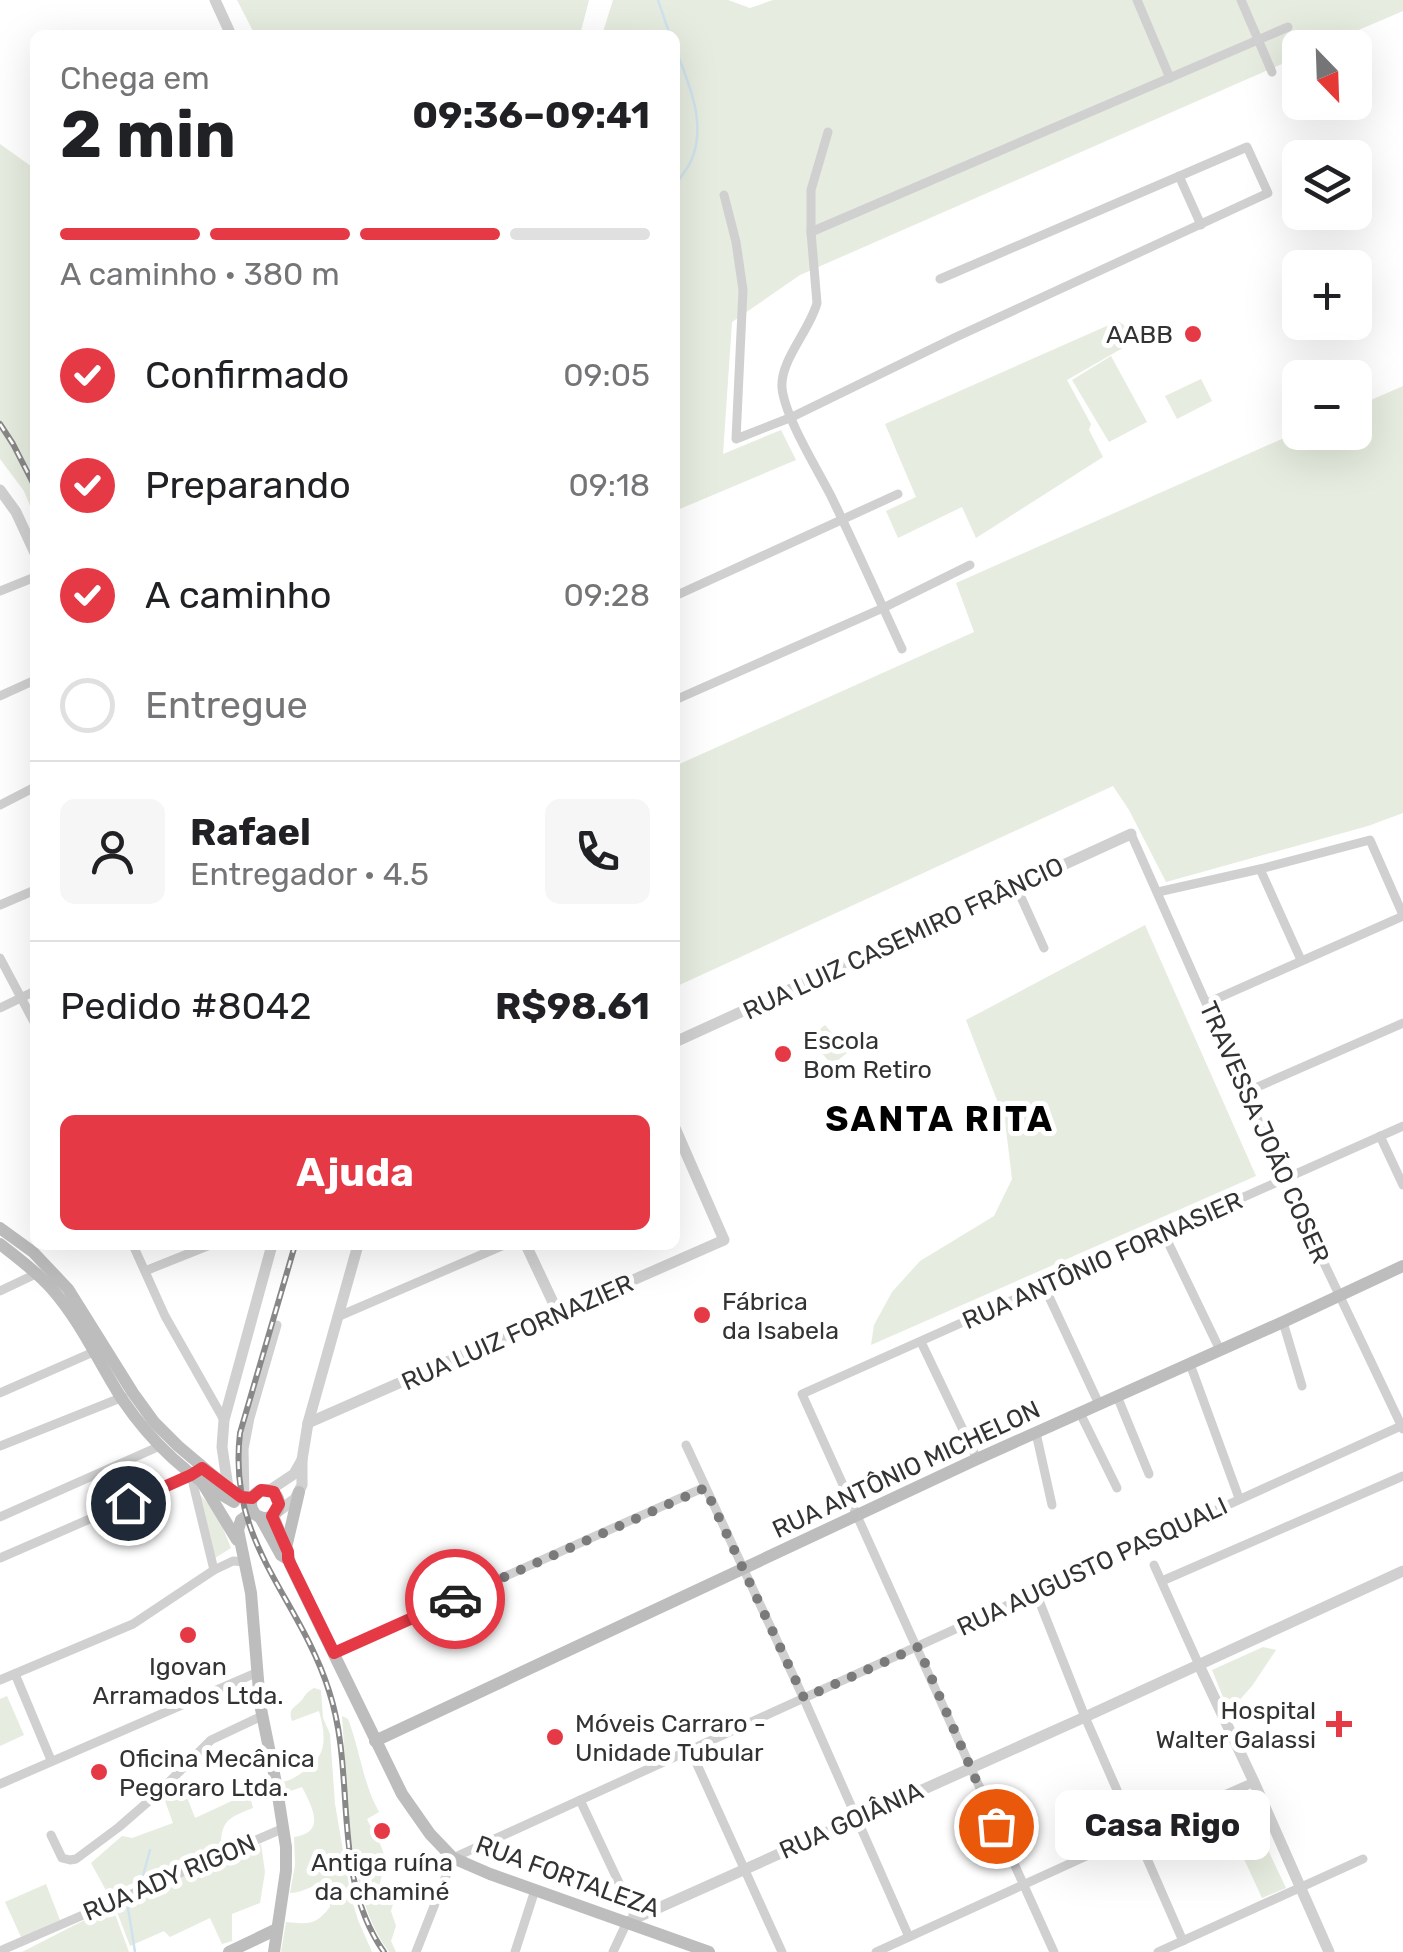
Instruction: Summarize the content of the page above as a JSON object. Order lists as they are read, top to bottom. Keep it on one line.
{"streets":{"main road":["RUA ANTÔNIO MICHELON","RUA FORTALEZA"],"street":["RUA LUIZ CASEMIRO FRÂNCIO","TRAVESSA JOÃO COSER","RUA ANTÔNIO FORNASIER","RUA LUIZ FORNAZIER","RUA AUGUSTO PASQUALI","RUA GOIÂNIA","RUA ADY RIGON"]},"crossings":[["RUA LUIZ CASEMIRO FRÂNCIO","TRAVESSA JOÃO COSER"],["TRAVESSA JOÃO COSER","RUA ANTÔNIO FORNASIER"],["TRAVESSA JOÃO COSER","RUA ANTÔNIO MICHELON"],["TRAVESSA JOÃO COSER","RUA AUGUSTO PASQUALI"],["RUA ANTÔNIO FORNASIER","RUA ANTÔNIO MICHELON"],["RUA ANTÔNIO MICHELON","RUA FORTALEZA"],["RUA AUGUSTO PASQUALI","RUA FORTALEZA"],["RUA GOIÂNIA","RUA FORTALEZA"]],"districts":["SANTA RITA"],"places":{"other":["AABB","Escola Bom Retiro","Fábrica da Isabela","Igovan Arramados Ltda.","Móveis Carraro - Unidade Tubular","Oficina Mecânica Pegoraro Ltda.","Casa Rigo","Antiga ruína da chaminé"],"health":["Hospital Walter Galassi"]},"north":"bottom right","page":{"map_buttons":["+","−"],"heading":["2 min","Chega em","09:36–09:41"],"panel":["Rafael","Entregador · 4.5","Pedido #8042","R$98.61"],"bar":"A caminho · 380 m","list":[["Confirmado","09:05"],["Preparando","09:18"],["A caminho","09:28"],"Entregue"],"buttons":"Ajuda","bubble":"Casa Rigo"}}
